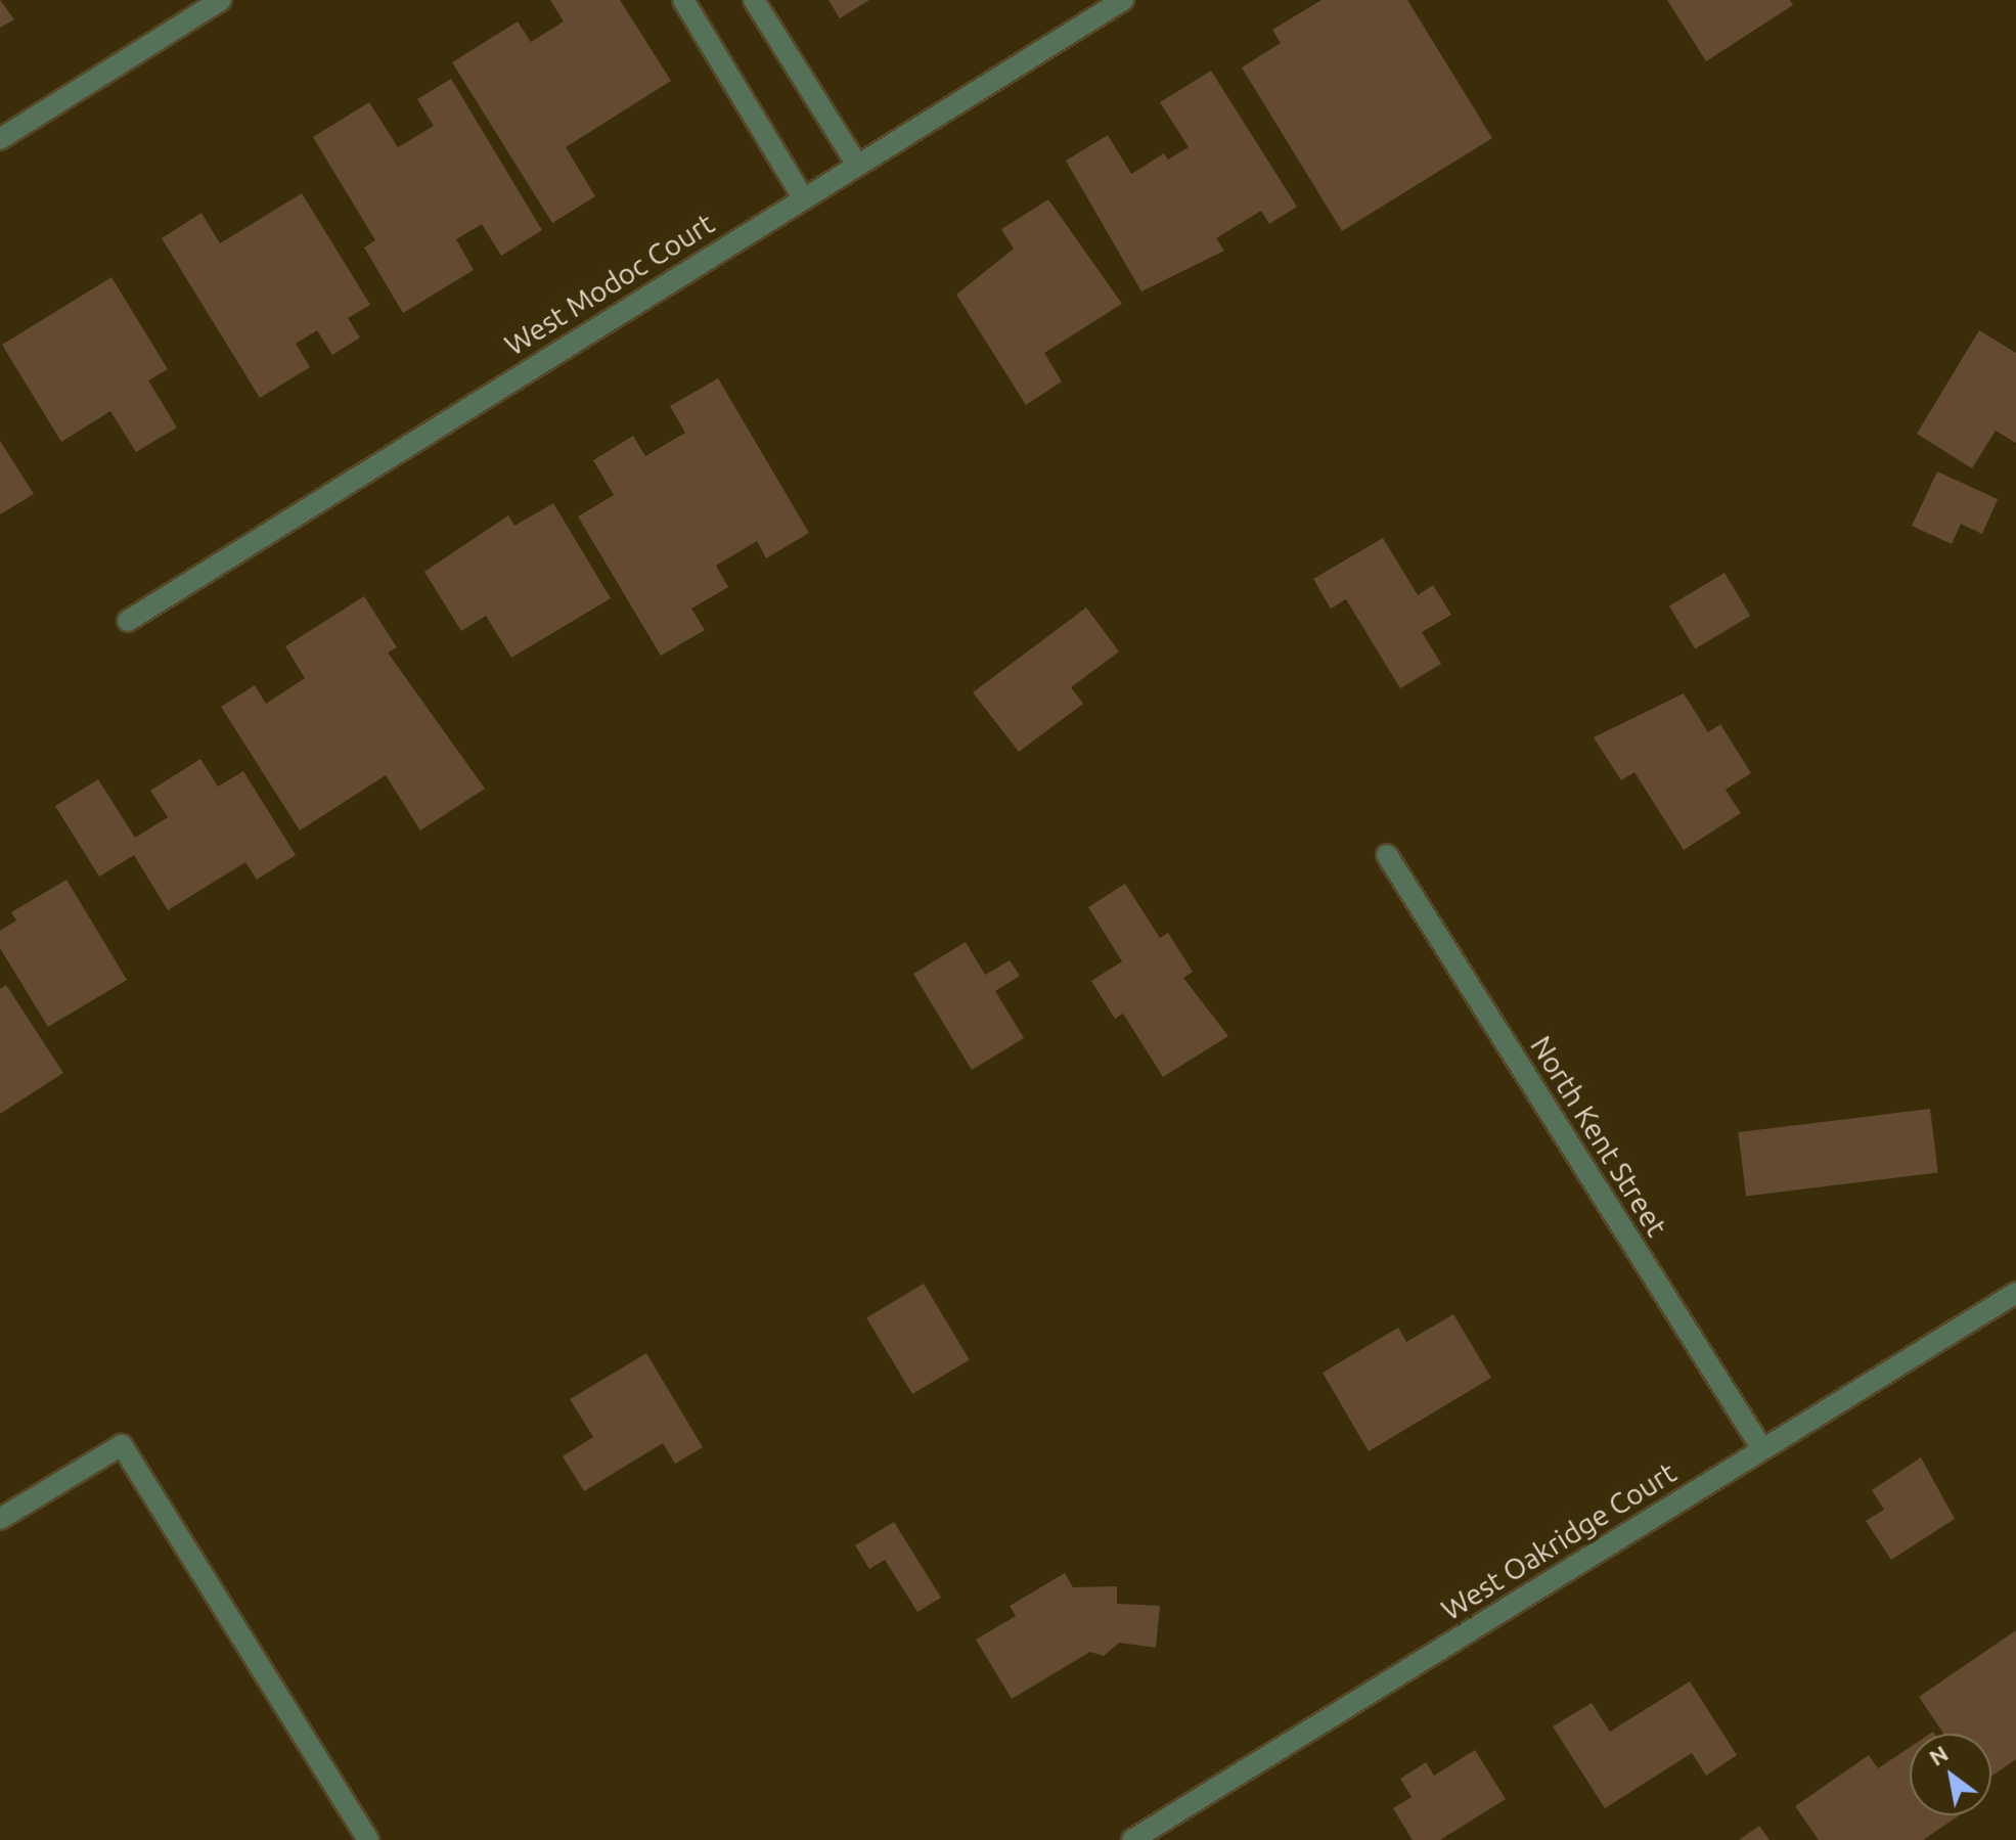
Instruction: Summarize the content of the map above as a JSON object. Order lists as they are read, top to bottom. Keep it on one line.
{"streets":{"street":["West Modoc Court","North Kent Street","West Oakridge Court"]},"crossings":[["North Kent Street","West Oakridge Court"]],"north":"top left"}
